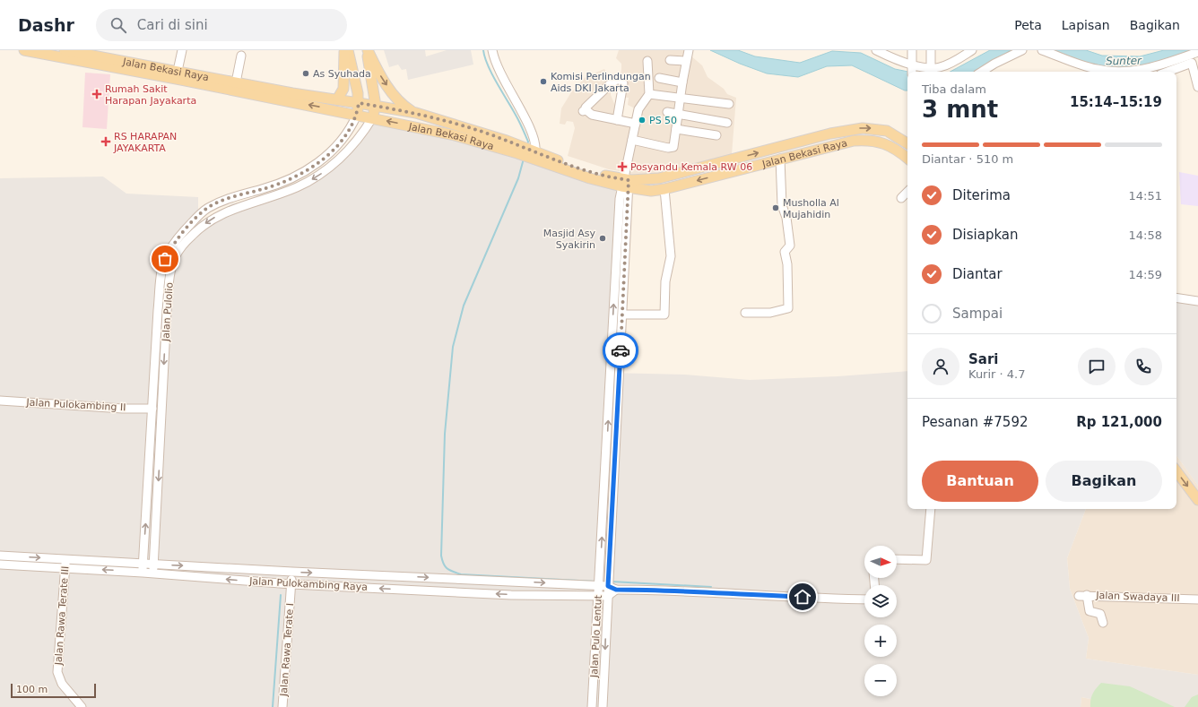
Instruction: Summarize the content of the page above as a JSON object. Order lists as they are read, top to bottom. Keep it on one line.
{"streets":{"main road":["Jalan Bekasi Raya"],"street":["Jalan Pulolio","Jalan Pulokambing II","Jalan Pulokambing Raya","Jalan Swadaya III","Jalan Rawa Terate III","Jalan Pulo Lentut","Jalan Rawa Terate I"]},"crossings":[["Jalan Bekasi Raya","Jalan Pulolio"],["Jalan Bekasi Raya","Jalan Pulo Lentut"],["Jalan Pulolio","Jalan Pulokambing II"],["Jalan Pulolio","Jalan Pulokambing Raya"],["Jalan Pulokambing Raya","Jalan Rawa Terate III"],["Jalan Pulokambing Raya","Jalan Pulo Lentut"],["Jalan Pulokambing Raya","Jalan Rawa Terate I"]],"water":["Sunter"],"places":{"other":["As Syuhada","Komisi Perlindungan Aids DKI Jakarta","PS 50","Musholla Al Mujahidin","Masjid Asy Syakirin"],"health":["Rumah Sakit Harapan Jayakarta","RS HARAPAN JAYAKARTA","Posyandu Kemala RW 06"]},"scale_bar":"100 m","north":"right","page":{"header":"Dashr","search":"Cari di sini","nav":["Peta","Lapisan","Bagikan"],"heading":["3 mnt","Tiba dalam","15:14–15:19"],"panel":["Sari","Kurir · 4.7","Pesanan #7592","Rp 121,000"],"bar":"Diantar · 510 m","list":[["Diterima","14:51"],["Disiapkan","14:58"],["Diantar","14:59"],"Sampai"],"buttons":["Bantuan","Bagikan"],"map_buttons":["+","−"],"scale":"100 m"}}
